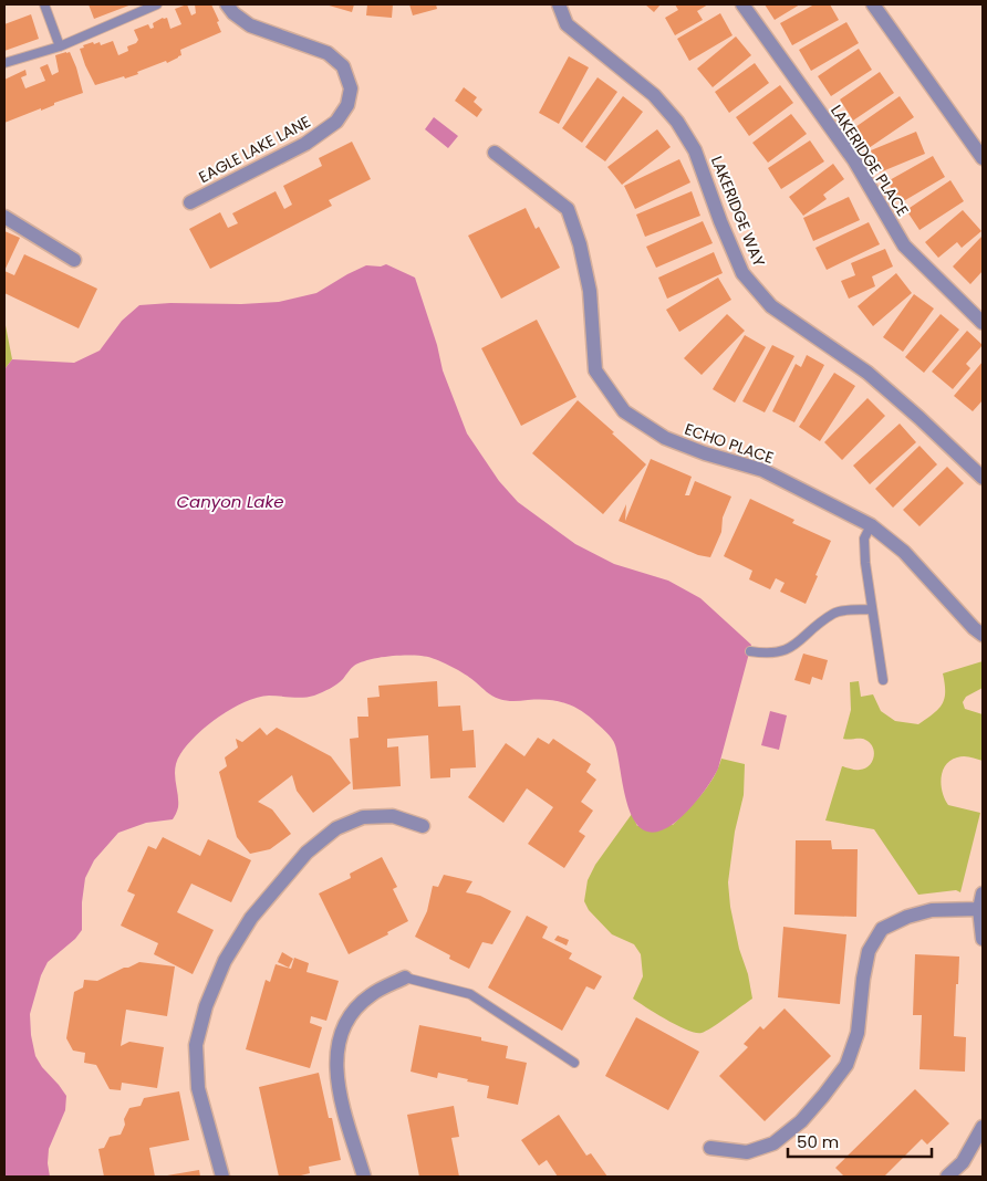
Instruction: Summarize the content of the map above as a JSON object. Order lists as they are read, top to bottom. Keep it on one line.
{"streets":{"street":["EAGLE LAKE LANE","LAKERIDGE PLACE","LAKERIDGE WAY","ECHO PLACE"]},"water":["Canyon Lake"],"scale_bar":"50 m"}
